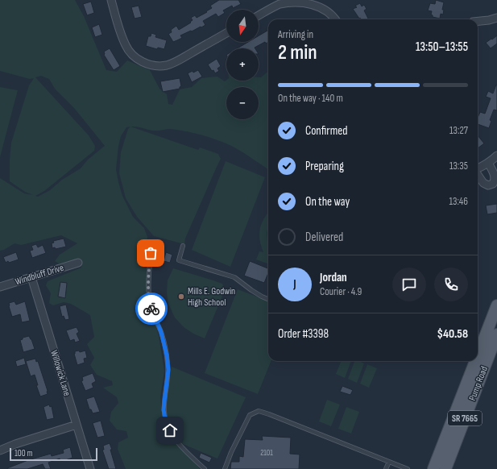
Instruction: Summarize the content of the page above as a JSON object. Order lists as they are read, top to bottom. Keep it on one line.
{"streets":{"main road":["Pump Road","SR 7665"],"street":["Windbluff Drive","Willowick Lane"]},"crossings":[["Windbluff Drive","Willowick Lane"]],"places":["Mills E. Godwin High School"],"house_numbers":["2101"],"scale_bar":"100 m","north":"bottom","page":{"map_buttons":["+","−"],"heading":["2 min","Arriving in","13:50–13:55"],"panel":["Jordan","Courier · 4.9","Order #3398","$40.58"],"bar":"On the way · 140 m","list":[["Confirmed","13:27"],["Preparing","13:35"],["On the way","13:46"],"Delivered"],"round":"J","scale":"100 m"}}
